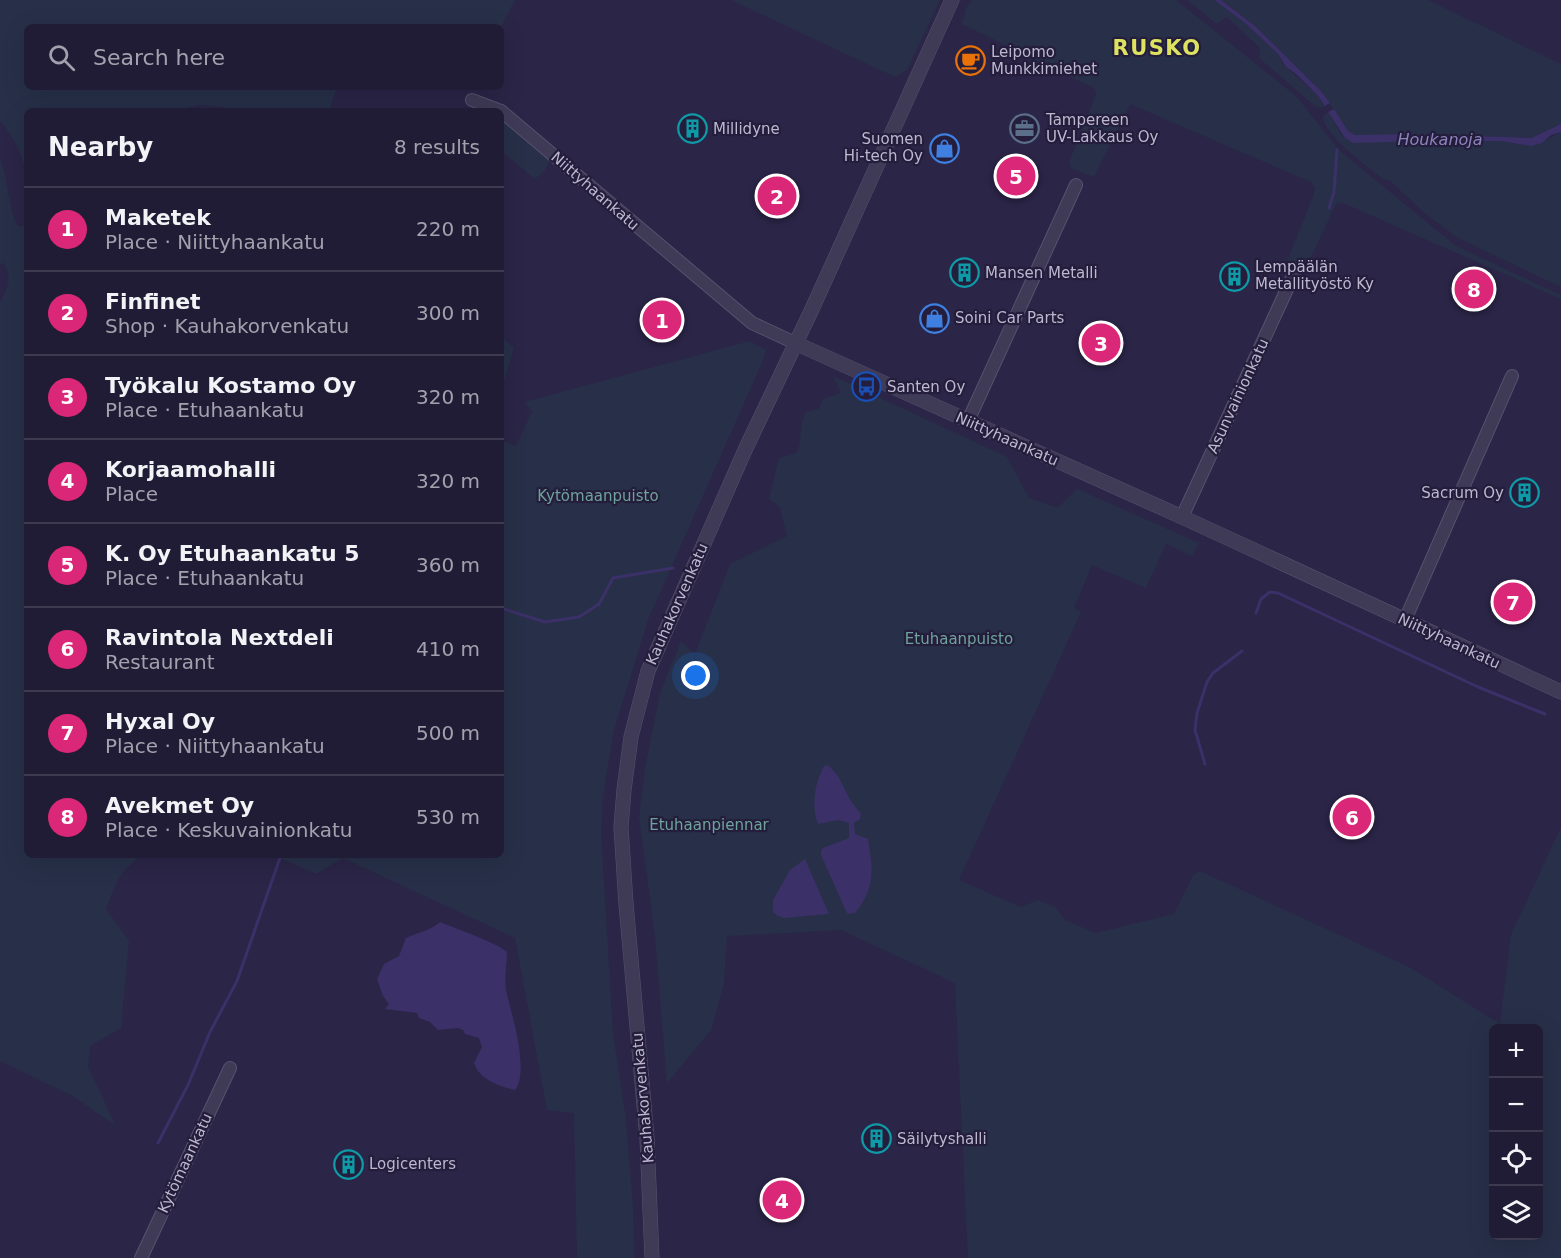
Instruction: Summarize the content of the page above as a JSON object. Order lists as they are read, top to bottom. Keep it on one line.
{"streets":{"street":["Niittyhaankatu","Asunvainionkatu","Kauhakorvenkatu","Kytömaankatu"]},"crossings":[["Niittyhaankatu","Asunvainionkatu"],["Niittyhaankatu","Kauhakorvenkatu"]],"districts":["RUSKO"],"water":["Houkanoja"],"parks":["Kytömaanpuisto","Etuhaanpuisto","Etuhaanpiennar"],"places":{"cafe":["Leipomo Munkkimiehet"],"building":["Millidyne","Mansen Metalli","Lempäälän Metallityöstö Ky","Sacrum Oy","Säilytyshalli","Logicenters"],"office":["Tampereen UV-Lakkaus Oy"],"shop":["Suomen Hi-tech Oy","Soini Car Parts"],"bus stop":["Santen Oy"]},"page":{"search":"Search here","heading":["Nearby","8 results"],"pins":["5","2","8","1","3","7","6","4"],"list":[{"mark":"1","name":"Maketek","note":"Place · Niittyhaankatu","value":"220 m"},{"mark":"2","name":"Finfinet","note":"Shop · Kauhakorvenkatu","value":"300 m"},{"mark":"3","name":"Työkalu Kostamo Oy","note":"Place · Etuhaankatu","value":"320 m"},{"mark":"4","name":"Korjaamohalli","note":"Place","value":"320 m"},{"mark":"5","name":"K. Oy Etuhaankatu 5","note":"Place · Etuhaankatu","value":"360 m"},{"mark":"6","name":"Ravintola Nextdeli","note":"Restaurant","value":"410 m"},{"mark":"7","name":"Hyxal Oy","note":"Place · Niittyhaankatu","value":"500 m"},{"mark":"8","name":"Avekmet Oy","note":"Place · Keskuvainionkatu","value":"530 m"}],"map_buttons":["+","−"]}}
